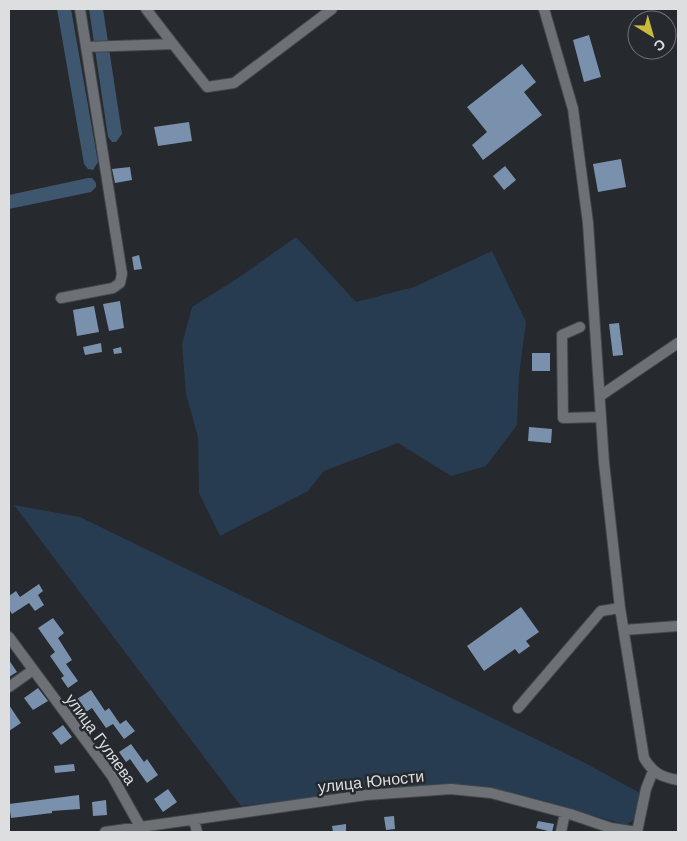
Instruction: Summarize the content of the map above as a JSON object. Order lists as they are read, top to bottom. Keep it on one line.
{"streets":{"street":["улица Гуляева","улица Юности"]},"crossings":[["улица Гуляева","улица Юности"]],"north":"bottom right"}
